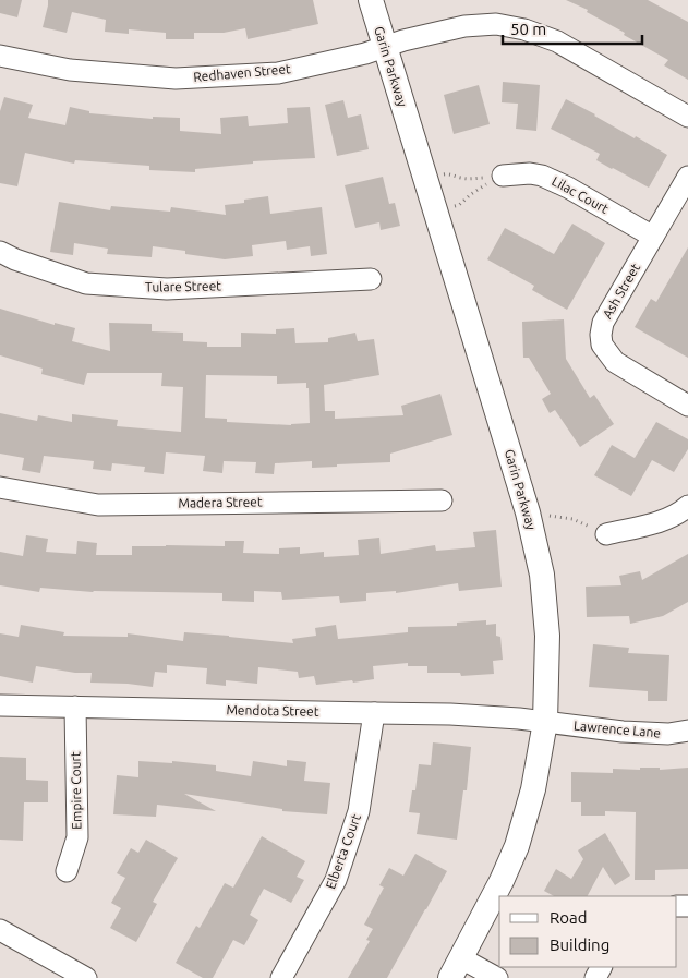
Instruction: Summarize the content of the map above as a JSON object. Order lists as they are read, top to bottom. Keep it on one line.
{"streets":{"street":["Garin Parkway","Redhaven Street","Lilac Court","Tulare Street","Ash Street","Madera Street","Mendota Street","Lawrence Lane","Empire Court","Elberta Court"]},"crossings":[["Garin Parkway","Redhaven Street"],["Garin Parkway","Mendota Street"],["Garin Parkway","Lawrence Lane"],["Lilac Court","Ash Street"],["Mendota Street","Lawrence Lane"],["Mendota Street","Empire Court"],["Mendota Street","Elberta Court"]],"legend":["Road","Building"],"scale_bar":"50 m"}
